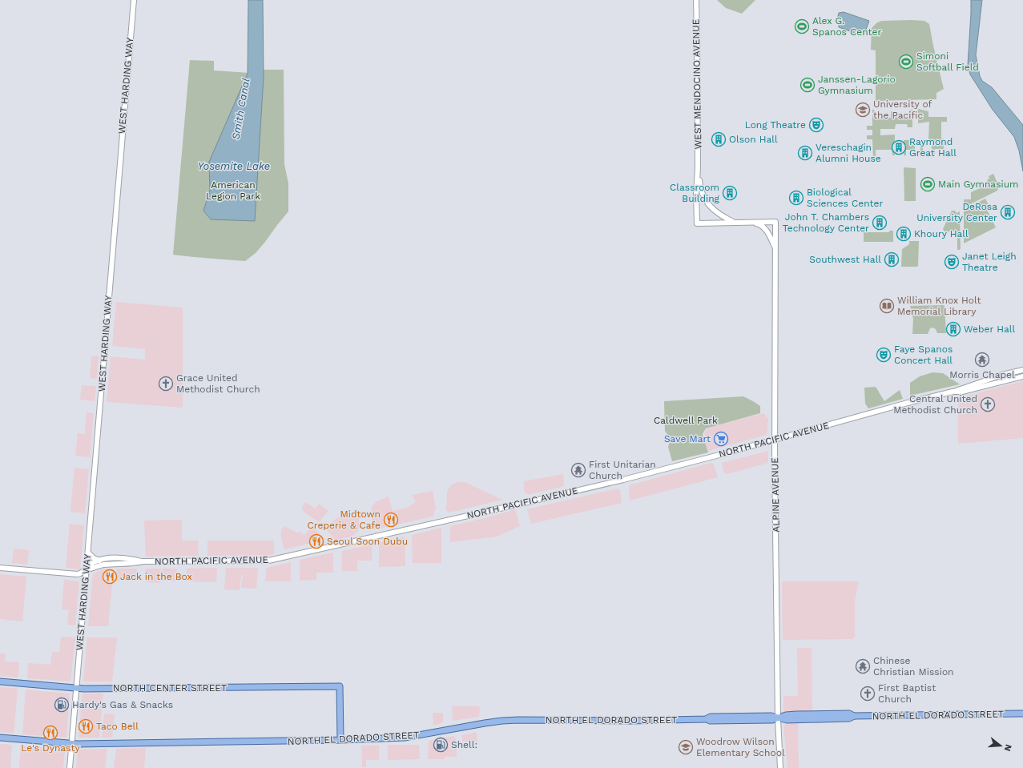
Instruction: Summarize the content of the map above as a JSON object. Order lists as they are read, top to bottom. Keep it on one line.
{"streets":{"main road":["NORTH CENTER STREET","NORTH EL DORADO STREET"],"street":["WEST MENDOCINO AVENUE","WEST HARDING WAY","NORTH PACIFIC AVENUE","ALPINE AVENUE"]},"crossings":[["WEST HARDING WAY","NORTH PACIFIC AVENUE"],["WEST HARDING WAY","NORTH CENTER STREET"],["WEST HARDING WAY","NORTH EL DORADO STREET"],["NORTH PACIFIC AVENUE","ALPINE AVENUE"],["ALPINE AVENUE","NORTH EL DORADO STREET"],["NORTH CENTER STREET","NORTH EL DORADO STREET"]],"water":["Smith Canal","Yosemite Lake"],"parks":["American Legion Park","Caldwell Park"],"places":{"sports":["Alex G. Spanos Center","Simoni Softball Field","Janssen-Lagorio Gymnasium","Main Gymnasium"],"school or university":["University of the Pacific","Woodrow Wilson Elementary School"],"theatre":["Long Theatre","Janet Leigh Theatre","Faye Spanos Concert Hall"],"building":["Olson Hall","Raymond Great Hall","Vereschagin Alumni House","Classroom Building","Biological Sciences Center","DeRosa University Center","John T. Chambers Technology Center","Khoury Hall","Southwest Hall","Weber Hall"],"library":["William Knox Holt Memorial Library"],"temple":["Morris Chapel","First Unitarian Church","Chinese Christian Mission"],"church":["Grace United Methodist Church","Central United Methodist Church","First Baptist Church"],"supermarket":["Save Mart"],"restaurant":["Midtown Creperie & Cafe","Seoul Soon Dubu","Jack in the Box","Taco Bell","Le's Dynasty"],"fuel station":["Hardy's Gas & Snacks","Shell:"]},"north":"right"}
